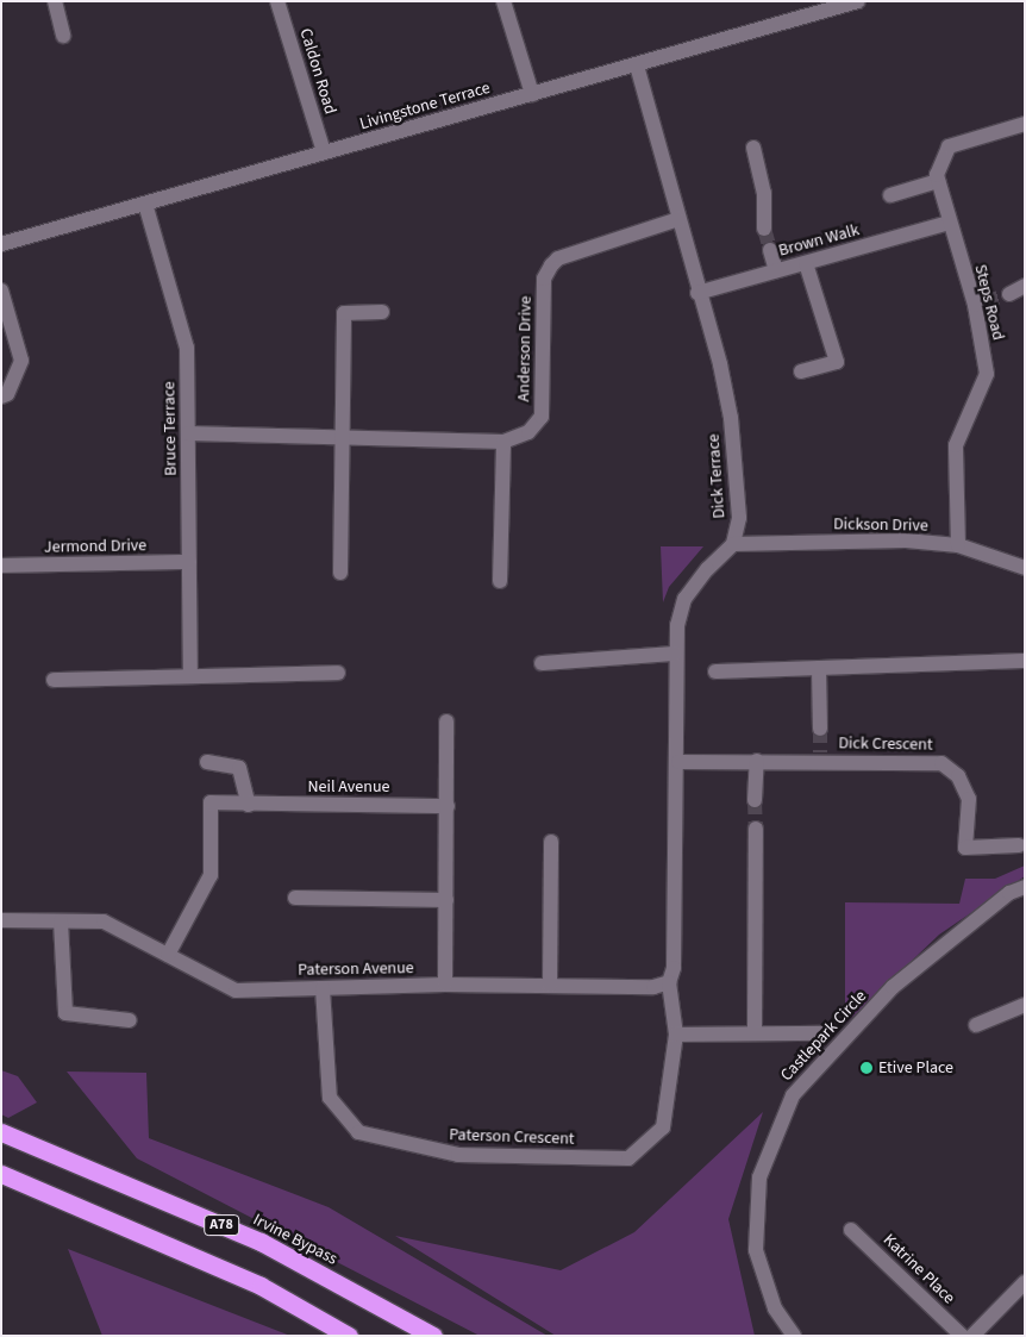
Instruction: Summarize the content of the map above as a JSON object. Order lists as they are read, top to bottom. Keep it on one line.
{"streets":{"highway":["A78","Irvine Bypass"],"street":["Caldon Road","Livingstone Terrace","Brown Walk","Steps Road","Anderson Drive","Bruce Terrace","Dick Terrace","Dickson Drive","Jermond Drive","Dick Crescent","Neil Avenue","Paterson Avenue","Castlepark Circle","Paterson Crescent","Katrine Place"]},"crossings":[["Caldon Road","Livingstone Terrace"],["Livingstone Terrace","Bruce Terrace"],["Livingstone Terrace","Dick Terrace"],["Brown Walk","Steps Road"],["Brown Walk","Dick Terrace"],["Steps Road","Dickson Drive"],["Anderson Drive","Bruce Terrace"],["Anderson Drive","Dick Terrace"],["Bruce Terrace","Jermond Drive"],["Dick Terrace","Dickson Drive"],["Neil Avenue","Paterson Avenue"],["Paterson Avenue","Paterson Crescent"]],"places":["Etive Place"]}
